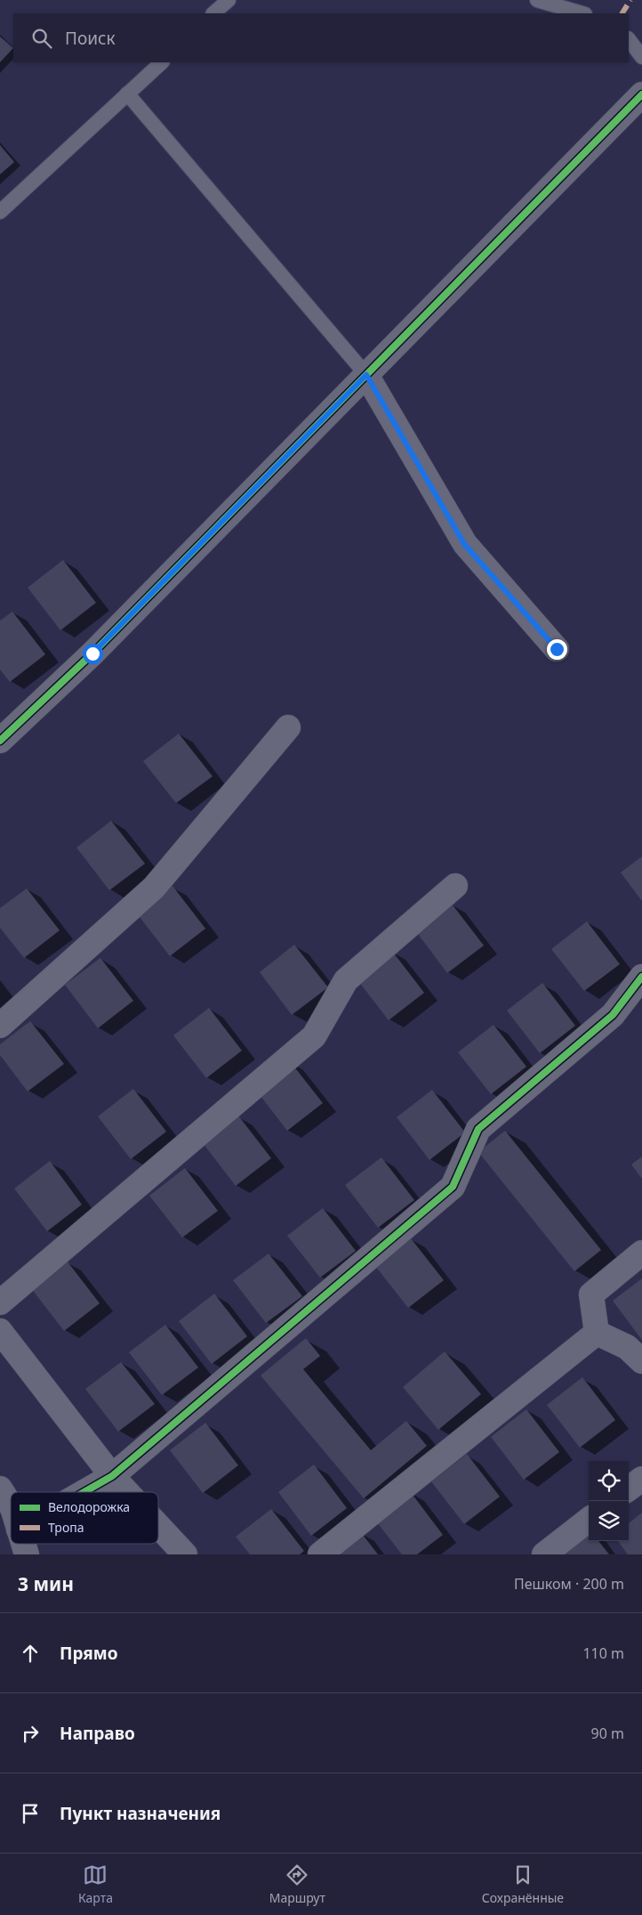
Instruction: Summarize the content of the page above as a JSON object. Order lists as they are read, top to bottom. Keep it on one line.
{"legend":["Велодорожка","Тропа"],"page":{"search":"Поиск","heading":["3 мин","Пешком · 200 m"],"list":[["Прямо","110 m"],["Направо","90 m"],"Пункт назначения"],"nav":["Карта","Маршрут","Сохранённые"]}}
